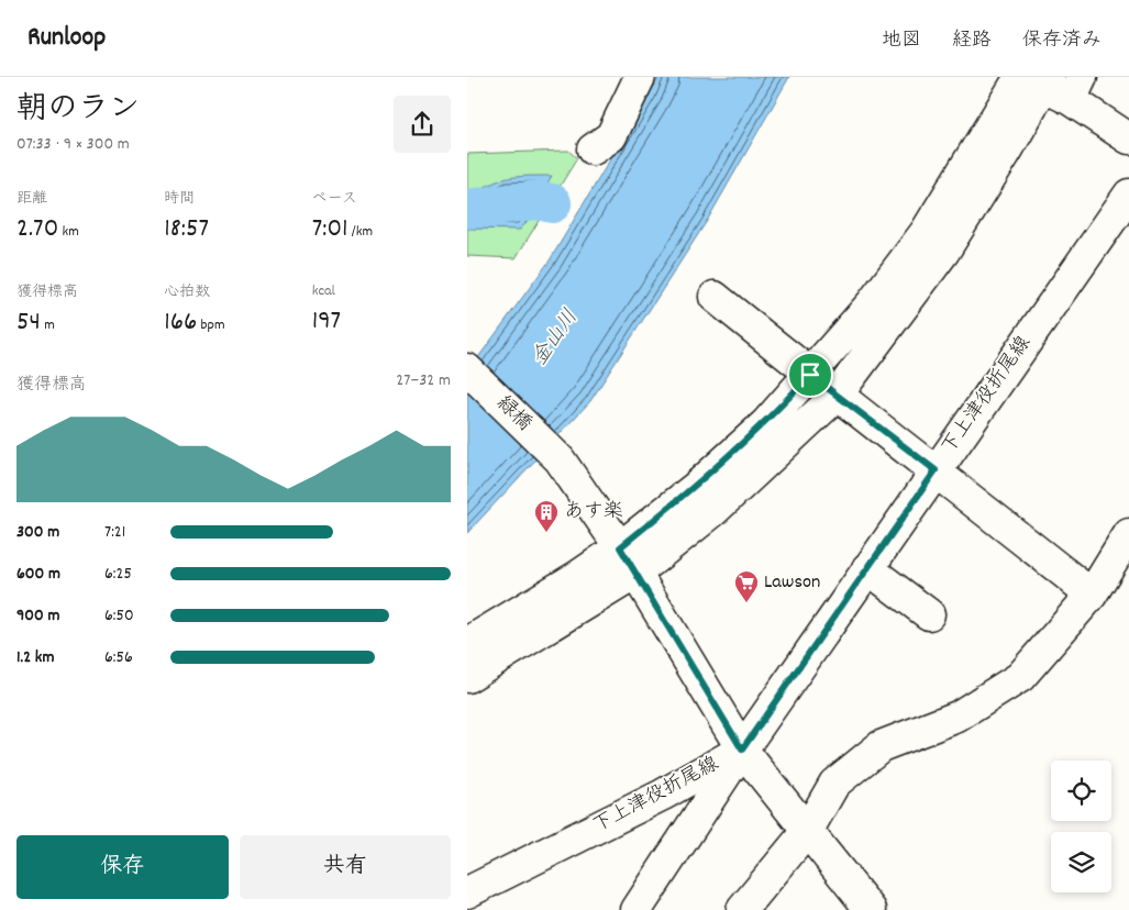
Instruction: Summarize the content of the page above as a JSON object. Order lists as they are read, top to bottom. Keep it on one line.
{"streets":{"street":["下上津役折尾線","緑橋"]},"crossings":[["下上津役折尾線","緑橋"]],"water":["金山川"],"places":{"building":["あす楽"],"supermarket":["Lawson"]},"page":{"header":"Runloop","nav":["地図","経路","保存済み"],"heading":["朝のラン","07:33 · 9 × 300 m"],"stats":[["距離","2.70 km"],["時間","18:57"],["ペース","7:01 /km"],["獲得標高","54 m"],["心拍数","166 bpm"],["kcal","197"]],"chart":["獲得標高","27–32 m"],"list":[{"name":"300 m","note":"7:21"},{"name":"600 m","note":"6:25"},{"name":"900 m","note":"6:50"},{"name":"1.2 km","note":"6:56"}],"buttons":["保存","共有"]}}
